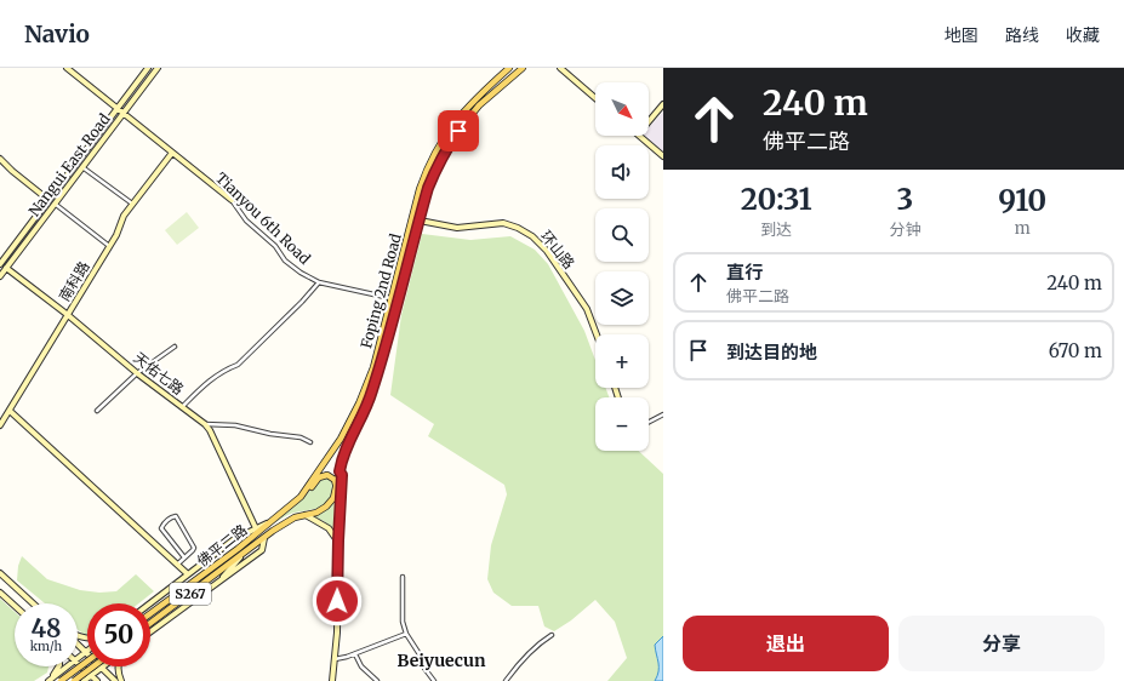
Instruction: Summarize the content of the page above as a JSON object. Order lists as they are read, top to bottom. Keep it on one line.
{"streets":{"main road":["Nangui East Road","Tianyou 6th Road","环山路","南科路","Foping 2nd Road","天佑七路","佛平二路","S267"]},"crossings":[["Nangui East Road","Tianyou 6th Road"],["Nangui East Road","天佑七路"],["Tianyou 6th Road","南科路"],["Tianyou 6th Road","Foping 2nd Road"],["南科路","天佑七路"],["Foping 2nd Road","佛平二路"],["佛平二路","S267"]],"districts":["Beiyuecun"],"north":"bottom right","page":{"header":"Navio","nav":["地图","路线","收藏"],"turn":["240 m","佛平二路"],"map_buttons":["+","−"],"eta":["20:31","到达","3","分钟","910","m"],"list":[{"name":"直行","note":"佛平二路","value":"240 m"},{"name":"到达目的地","value":"670 m"}],"speed":"48 km/h","limit":"50","buttons":["退出","分享"]}}
